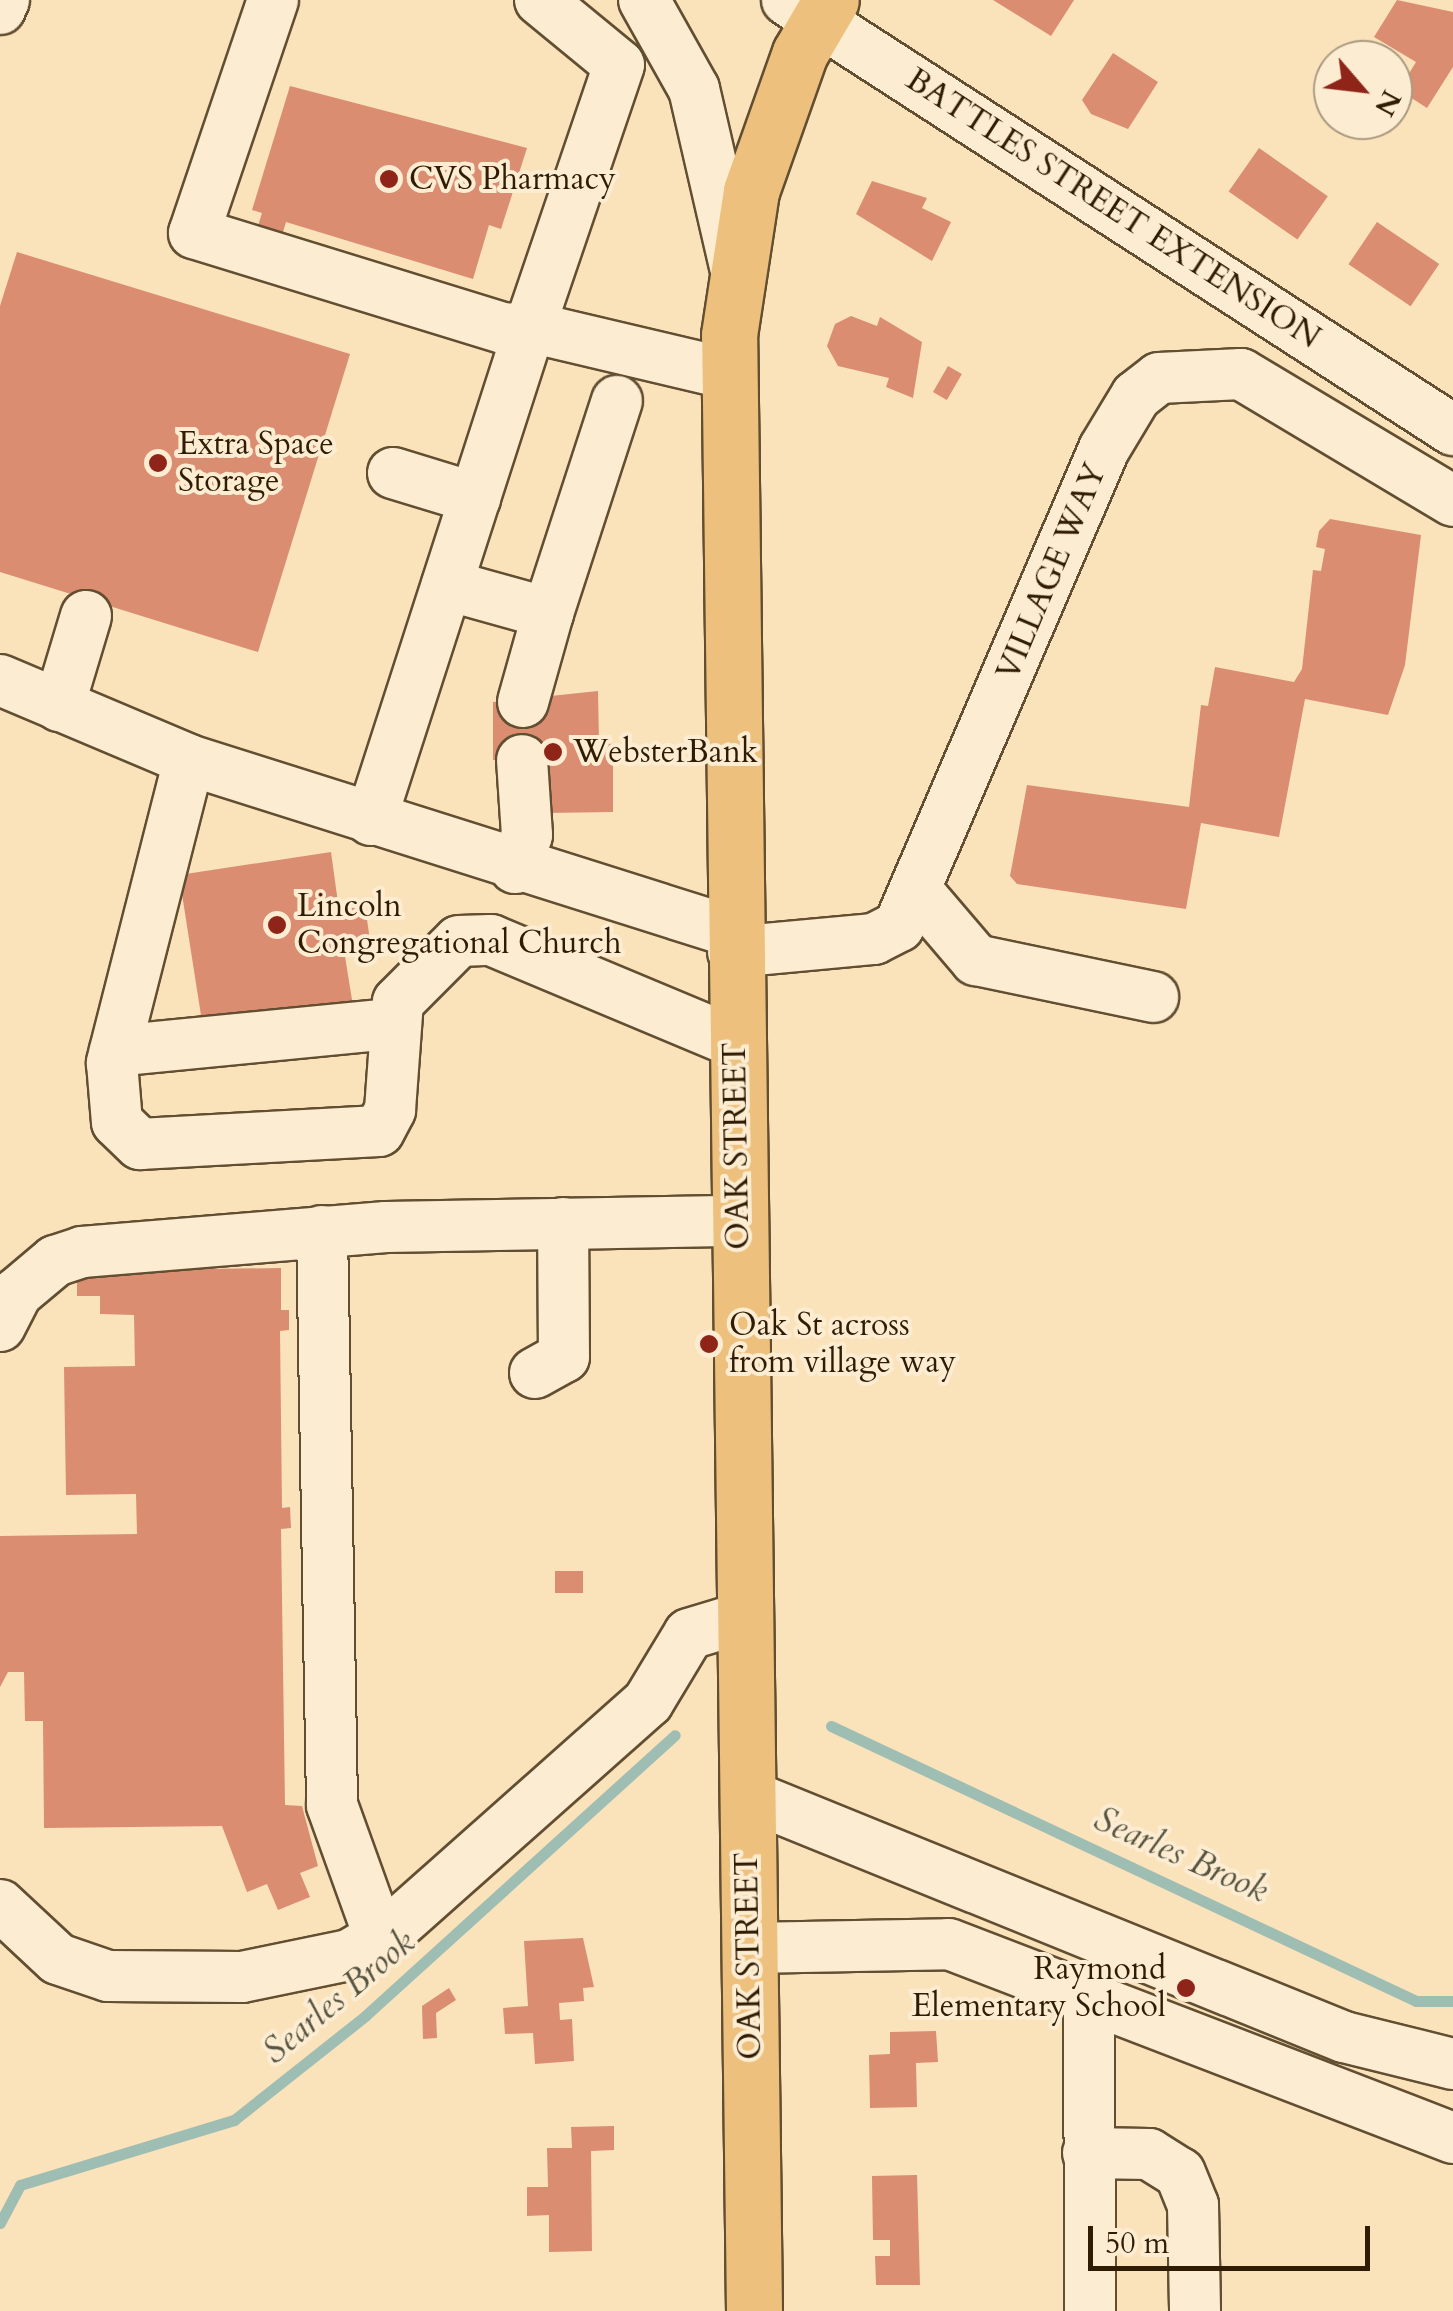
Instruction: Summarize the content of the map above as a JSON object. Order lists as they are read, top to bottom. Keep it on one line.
{"streets":{"main road":["OAK STREET"],"street":["BATTLES STREET EXTENSION","VILLAGE WAY"]},"crossings":[["BATTLES STREET EXTENSION","OAK STREET"],["VILLAGE WAY","OAK STREET"]],"water":["Searles Brook"],"places":["CVS Pharmacy","Extra Space Storage","WebsterBank","Lincoln Congregational Church","Oak St across from village way","Raymond Elementary School"],"scale_bar":"50 m","north":"bottom right"}
